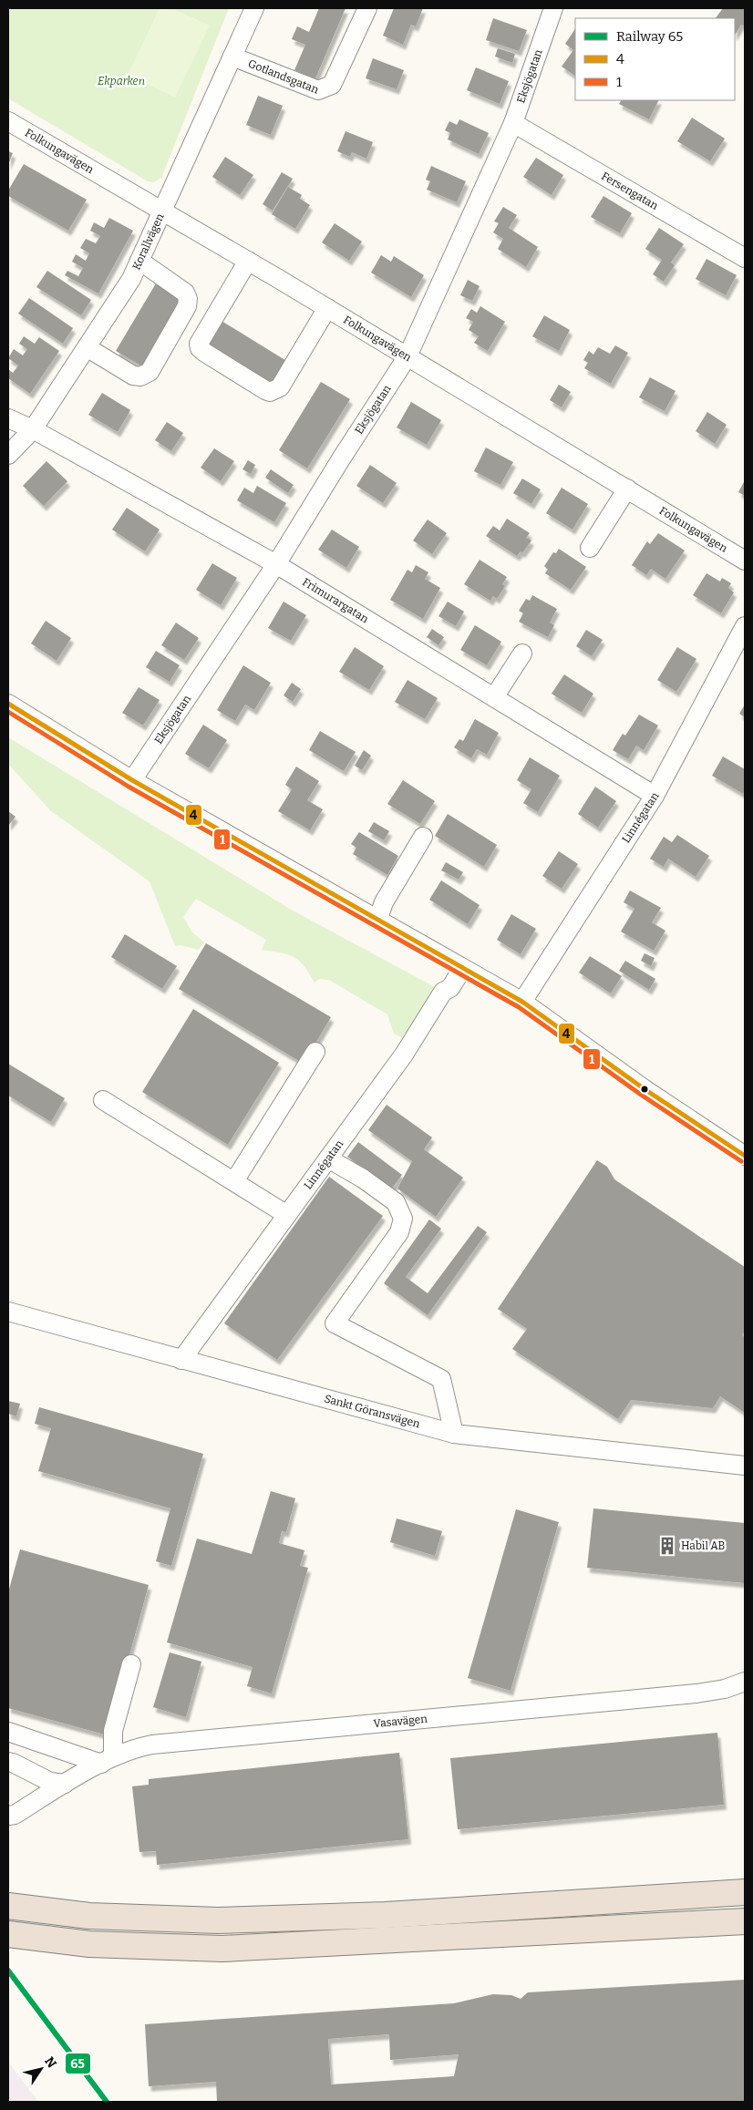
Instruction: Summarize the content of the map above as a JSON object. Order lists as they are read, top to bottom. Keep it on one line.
{"streets":{"street":["Gotlandsgatan","Eksjögatan","Folkungavägen","Fersengatan","Korallvägen","Frimurargatan","Linnégatan","Sankt Göransvägen","Vasavägen"]},"crossings":[["Gotlandsgatan","Korallvägen"],["Eksjögatan","Folkungavägen"],["Eksjögatan","Fersengatan"],["Eksjögatan","Frimurargatan"],["Folkungavägen","Korallvägen"],["Korallvägen","Frimurargatan"],["Frimurargatan","Linnégatan"],["Linnégatan","Sankt Göransvägen"]],"parks":["Ekparken"],"places":{"building":["Habil AB"]},"lines":["transit line 4","transit line 1","rail line 65"],"legend":["Railway 65","4","1"],"north":"top right"}
